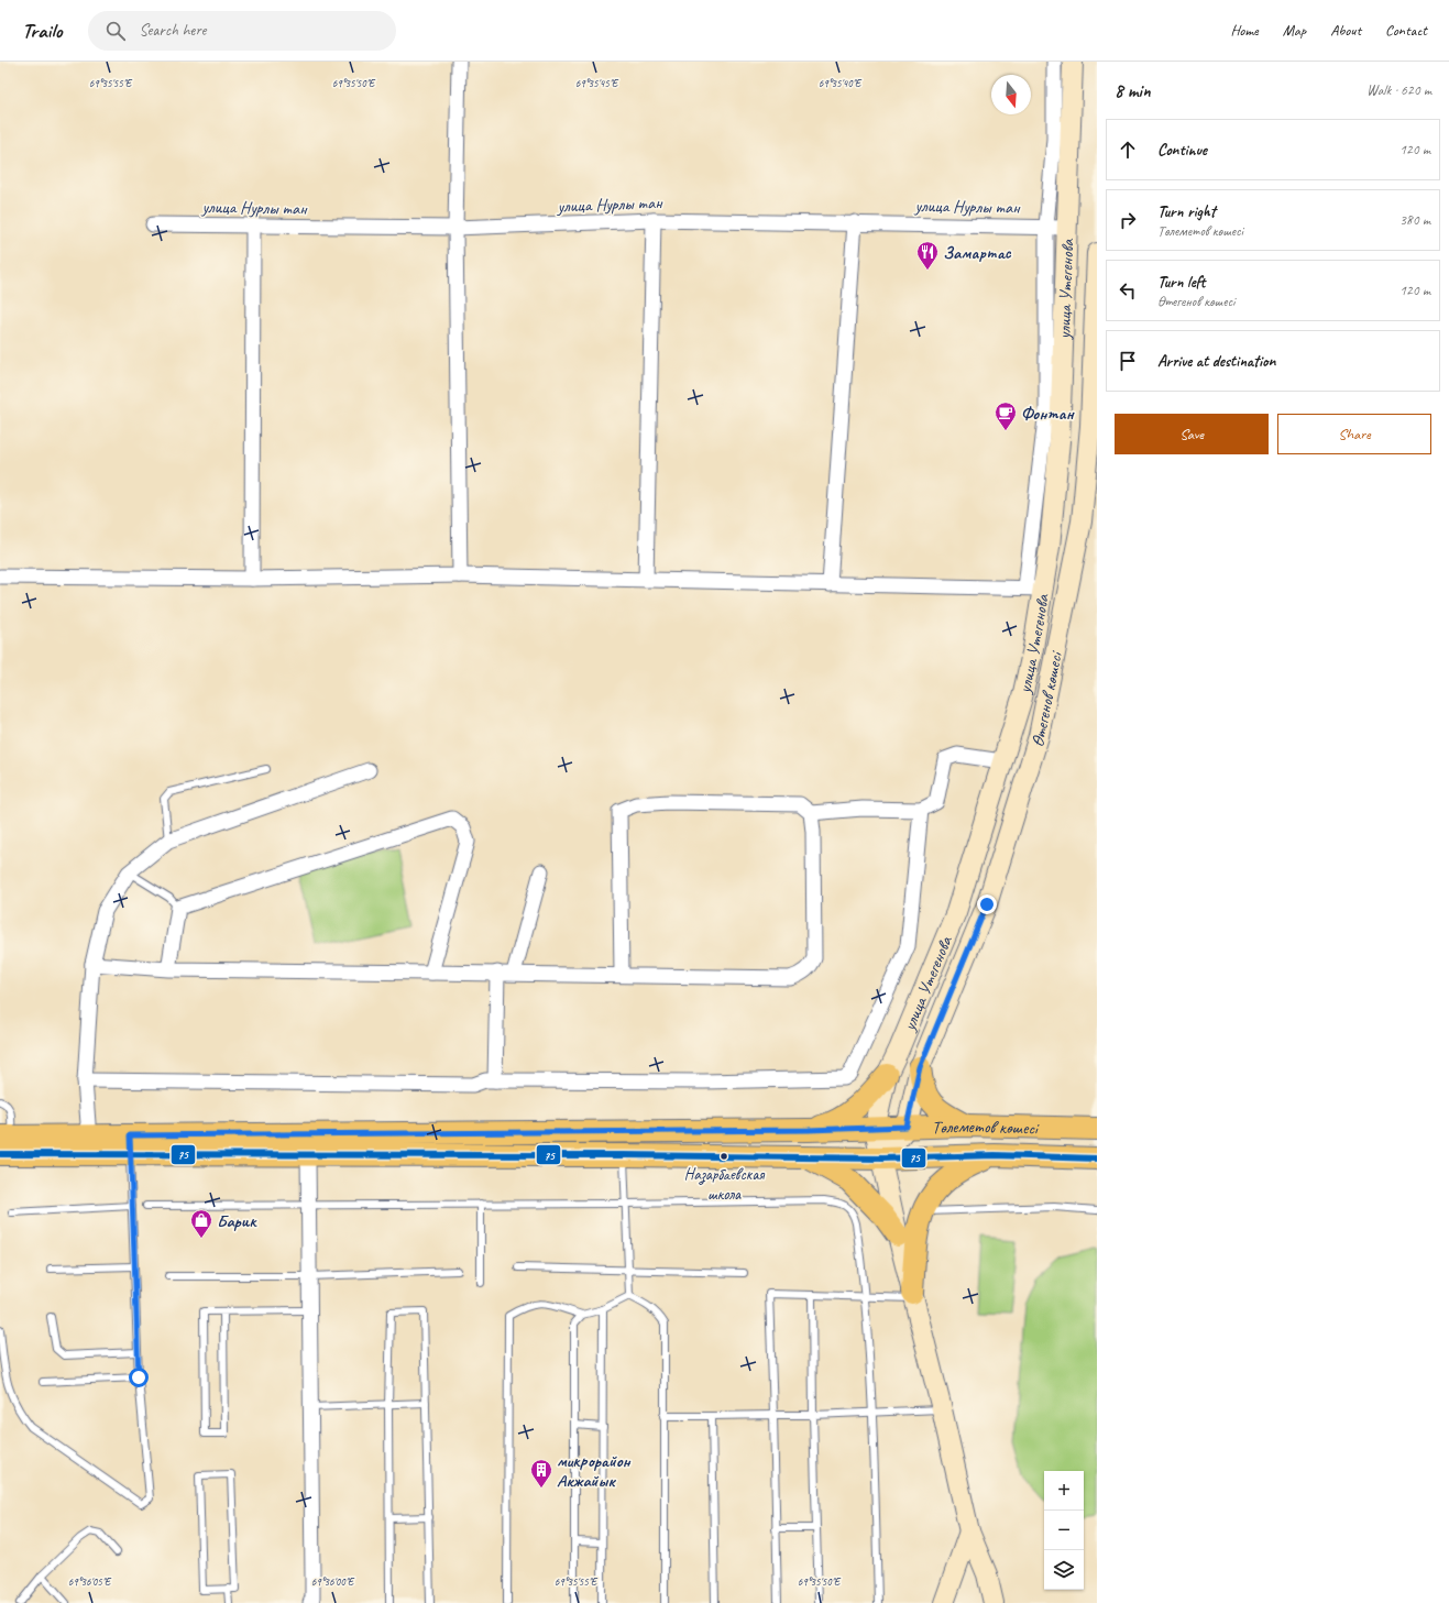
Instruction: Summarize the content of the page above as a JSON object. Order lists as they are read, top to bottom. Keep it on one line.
{"streets":{"main road":["улица Утегенова","Өтегенов көшесі","Төлеметов көшесі"],"street":["улица Нурлы тан"]},"crossings":[["улица Нурлы тан","улица Утегенова"],["улица Утегенова","Төлеметов көшесі"],["Өтегенов көшесі","Төлеметов көшесі"]],"places":{"restaurant":["Замартас"],"cafe":["Фонтан"],"other":["Назарбаевская школа"],"shop":["Барик"],"building":["микрорайон Акжайык"]},"lines":["transit line 75"],"north":"bottom","page":{"header":"Trailo","search":"Search here","nav":["Home","Map","About","Contact"],"heading":["8 min","Walk · 620 m"],"list":[["Continue","120 m"],["Turn right","Төлеметов көшесі","380 m"],["Turn left","Өтегенов көшесі","120 m"],"Arrive at destination"],"buttons":["Save","Share"],"map_buttons":["+","−"]},"coordinates":["69°35'55\"E","69°35'50\"E","69°35'45\"E","69°35'40\"E","69°36'05\"E","69°36'00\"E"]}
